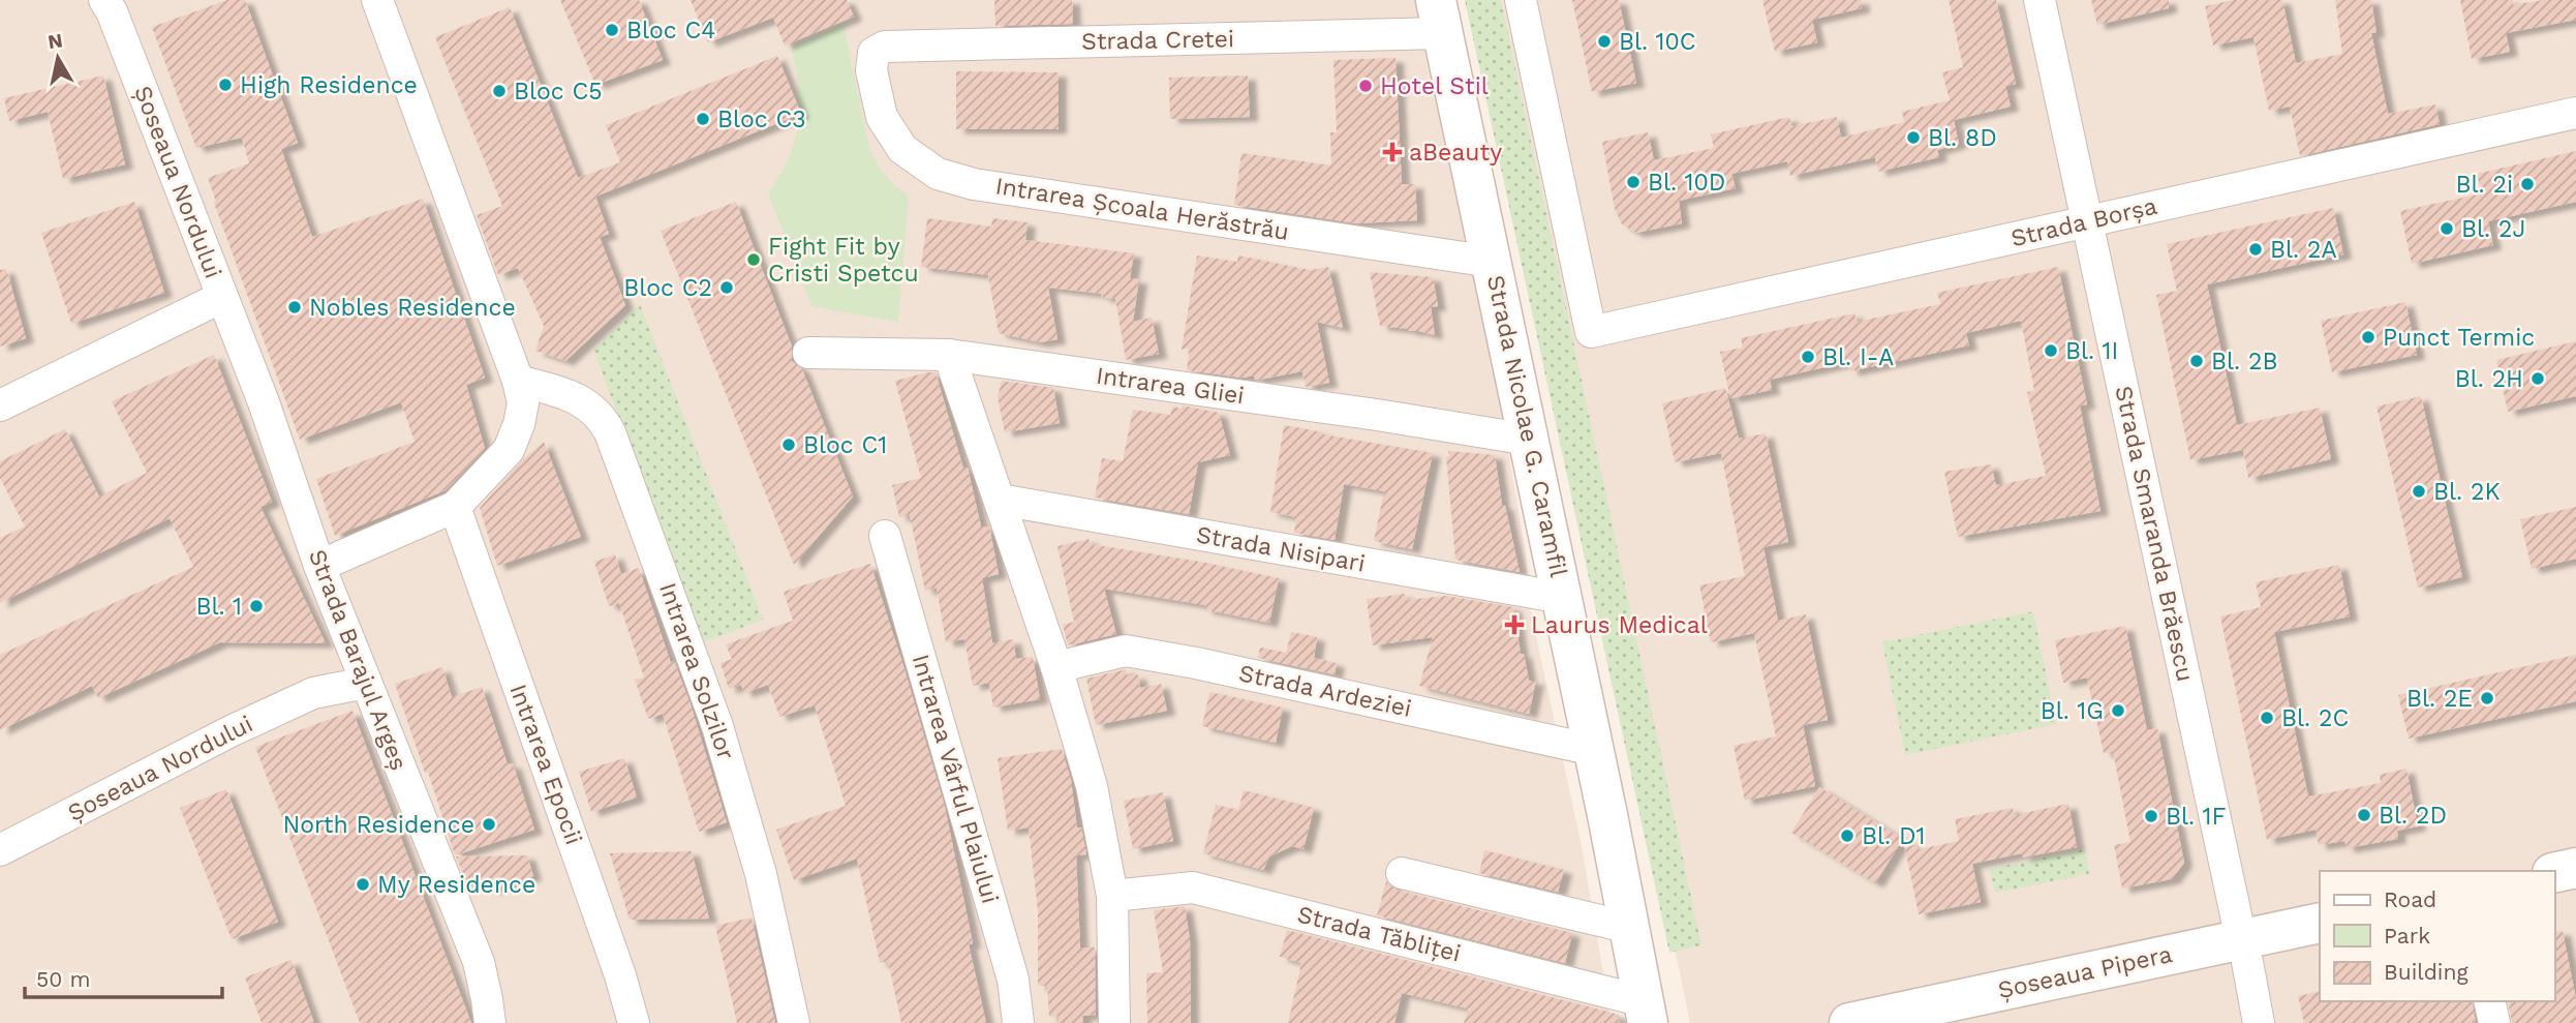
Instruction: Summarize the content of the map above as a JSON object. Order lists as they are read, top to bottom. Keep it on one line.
{"streets":{"main road":["Strada Nicolae G. Caramfil","Șoseaua Pipera"],"street":["Strada Cretei","Șoseaua Nordului","Intrarea Școala Herăstrău","Strada Borșa","Intrarea Gliei","Strada Smaranda Brăescu","Strada Nisipari","Strada Barajul Argeș","Intrarea Solzilor","Strada Ardeziei","Intrarea Epocii","Intrarea Vârful Plaiului","Strada Tăbliței"]},"crossings":[["Strada Cretei","Intrarea Școala Herăstrău"],["Strada Cretei","Strada Nicolae G. Caramfil"],["Șoseaua Nordului","Strada Barajul Argeș"],["Intrarea Școala Herăstrău","Strada Nicolae G. Caramfil"],["Strada Borșa","Strada Smaranda Brăescu"],["Intrarea Gliei","Strada Nicolae G. Caramfil"],["Strada Nicolae G. Caramfil","Strada Nisipari"],["Strada Nicolae G. Caramfil","Strada Ardeziei"],["Strada Nicolae G. Caramfil","Strada Tăbliței"],["Strada Smaranda Brăescu","Șoseaua Pipera"]],"places":{"other":["Bloc C4","Bl. 10C","High Residence","Hotel Stil","Bloc C5","Bloc C3","Bl. 8D","Bl. 10D","Bl. 2i","Bl. 2J","Bl. 2A","Fight Fit by Cristi Spetcu","Bloc C2","Nobles Residence","Punct Termic","Bl. 1I","Bl. I-A","Bl. 2B","Bl. 2H","Bloc C1","Bl. 2K","Bl. 1","Bl. 2E","Bl. 1G","Bl. 2C","Bl. 2D","Bl. 1F","North Residence","Bl. D1","My Residence"],"health":["aBeauty","Laurus Medical"]},"legend":["Road","Park","Building"],"scale_bar":"50 m","north":"top"}
